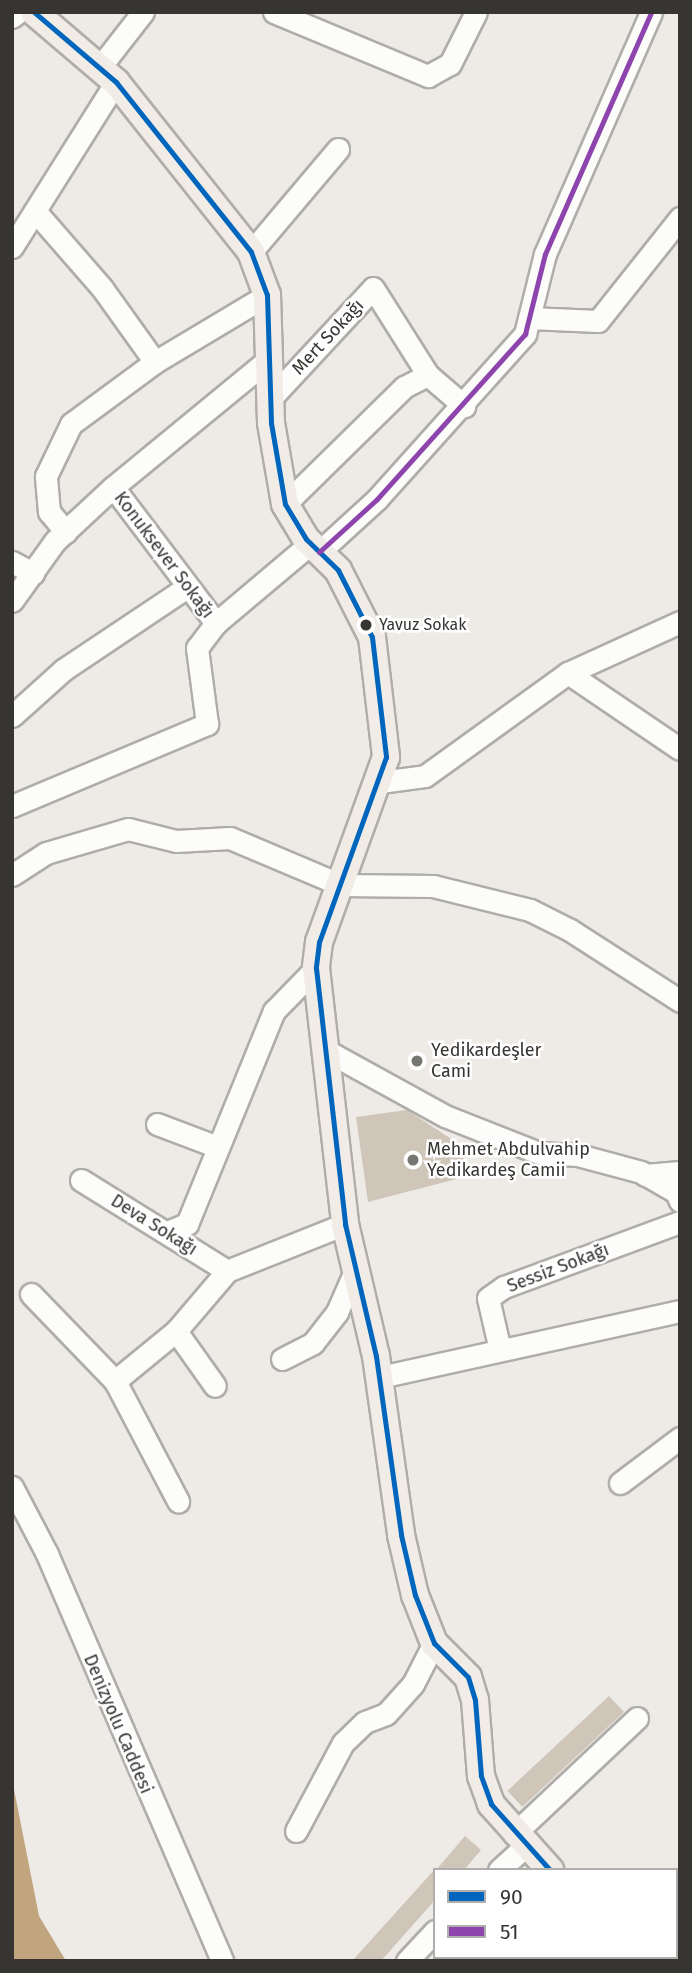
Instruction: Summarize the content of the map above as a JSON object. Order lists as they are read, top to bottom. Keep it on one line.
{"streets":{"street":["Mert Sokağı","Konuksever Sokağı","Deva Sokağı","Sessiz Sokağı","Denizyolu Caddesi"]},"places":["Yavuz Sokak","Yedikardeşler Cami","Mehmet Abdulvahip Yedikardeş Camii"],"lines":["transit line 90","transit line 51"],"legend":["90","51"]}
